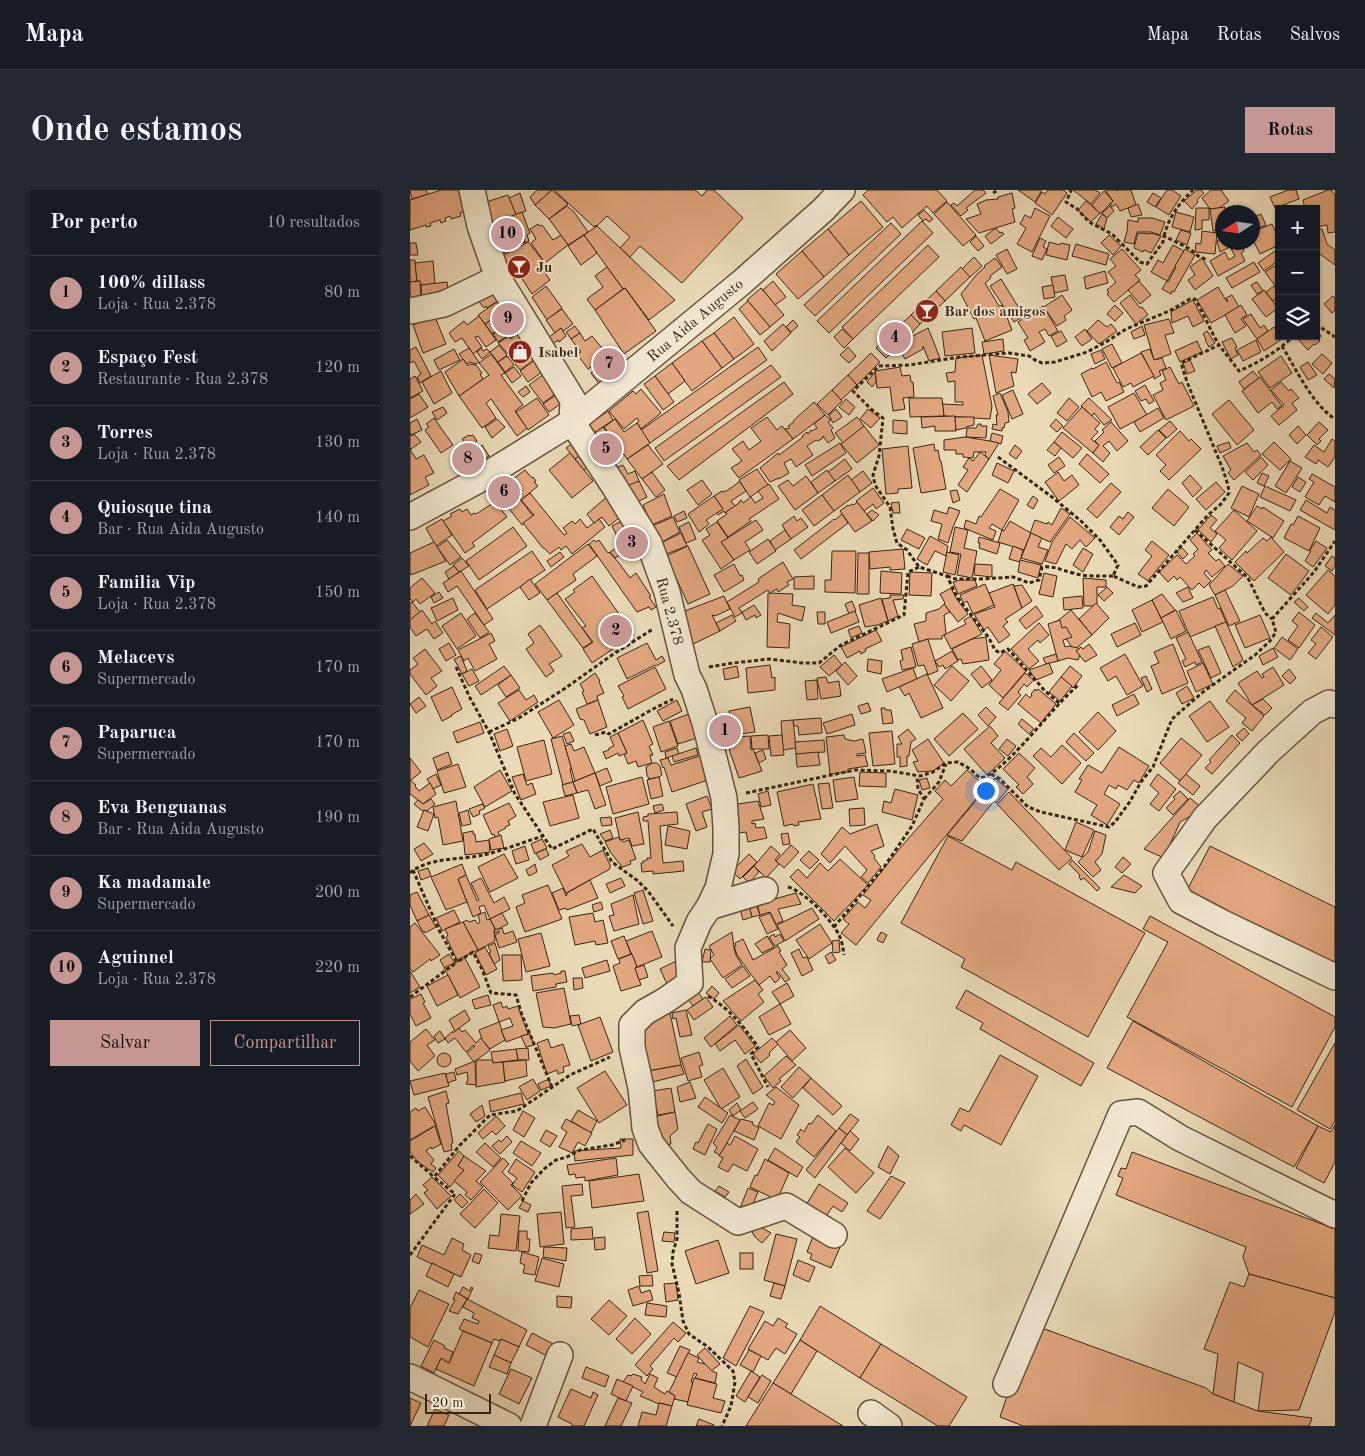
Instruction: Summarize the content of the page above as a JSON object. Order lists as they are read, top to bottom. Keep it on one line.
{"streets":{"street":["Rua Aida Augusto","Rua 2.378"]},"crossings":[["Rua Aida Augusto","Rua 2.378"]],"places":{"bar":["Ju","Bar dos amigos"],"shop":["Isabel"]},"scale_bar":"20 m","north":"left","page":{"header":"Mapa","nav":["Mapa","Rotas","Salvos"],"buttons":["Rotas",["Salvar","Compartilhar"]],"title":"Onde estamos","heading":["Por perto","10 resultados"],"map_buttons":["+","−"],"pins":["10","9","4","7","5","8","6","3","2","1"],"list":[{"mark":"1","name":"100% dillass","note":"Loja · Rua 2.378","value":"80 m"},{"mark":"2","name":"Espaço Fest","note":"Restaurante · Rua 2.378","value":"120 m"},{"mark":"3","name":"Torres","note":"Loja · Rua 2.378","value":"130 m"},{"mark":"4","name":"Quiosque tina","note":"Bar · Rua Aida Augusto","value":"140 m"},{"mark":"5","name":"Familia Vip","note":"Loja · Rua 2.378","value":"150 m"},{"mark":"6","name":"Melacevs","note":"Supermercado","value":"170 m"},{"mark":"7","name":"Paparuca","note":"Supermercado","value":"170 m"},{"mark":"8","name":"Eva Benguanas","note":"Bar · Rua Aida Augusto","value":"190 m"},{"mark":"9","name":"Ka madamale","note":"Supermercado","value":"200 m"},{"mark":"10","name":"Aguinnel","note":"Loja · Rua 2.378","value":"220 m"}],"scale":"20 m"}}
